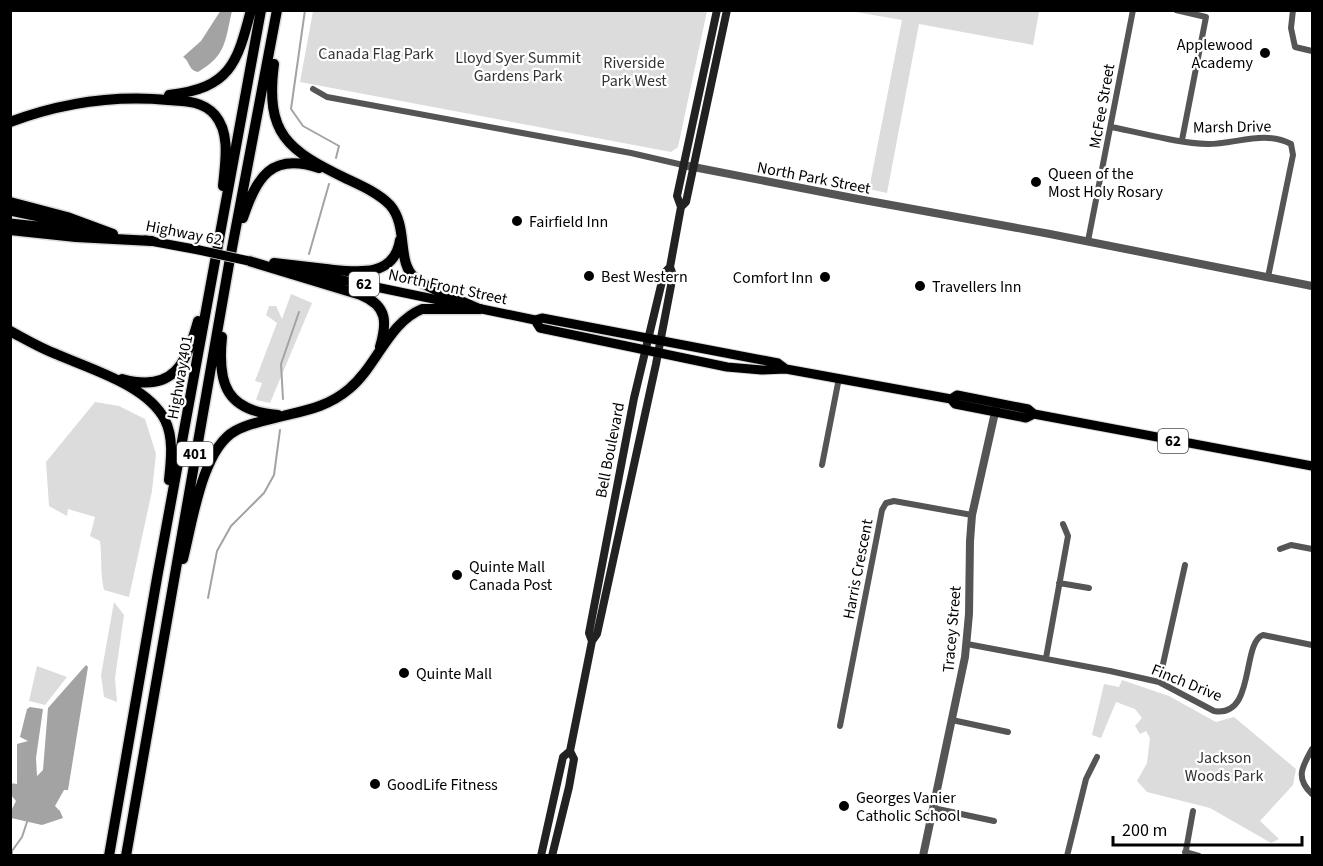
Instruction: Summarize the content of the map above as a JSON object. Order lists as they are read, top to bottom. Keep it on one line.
{"streets":{"highway":["Highway 401","401"],"main road":["Highway 62","62","North Front Street","Bell Boulevard"],"street":["McFee Street","Marsh Drive","North Park Street","Harris Crescent","Tracey Street","Finch Drive"]},"crossings":[["McFee Street","Marsh Drive"],["McFee Street","North Park Street"],["Marsh Drive","North Park Street"],["North Park Street","Bell Boulevard"],["Highway 62","North Front Street"],["North Front Street","Bell Boulevard"],["North Front Street","Tracey Street"],["Harris Crescent","Tracey Street"],["Tracey Street","Finch Drive"]],"parks":["Canada Flag Park","Lloyd Syer Summit Gardens Park","Riverside Park West","Jackson Woods Park"],"places":["Applewood Academy","Queen of the Most Holy Rosary","Fairfield Inn","Best Western","Comfort Inn","Travellers Inn","Quinte Mall Canada Post","Quinte Mall","GoodLife Fitness","Georges Vanier Catholic School"],"scale_bar":"200 m"}
